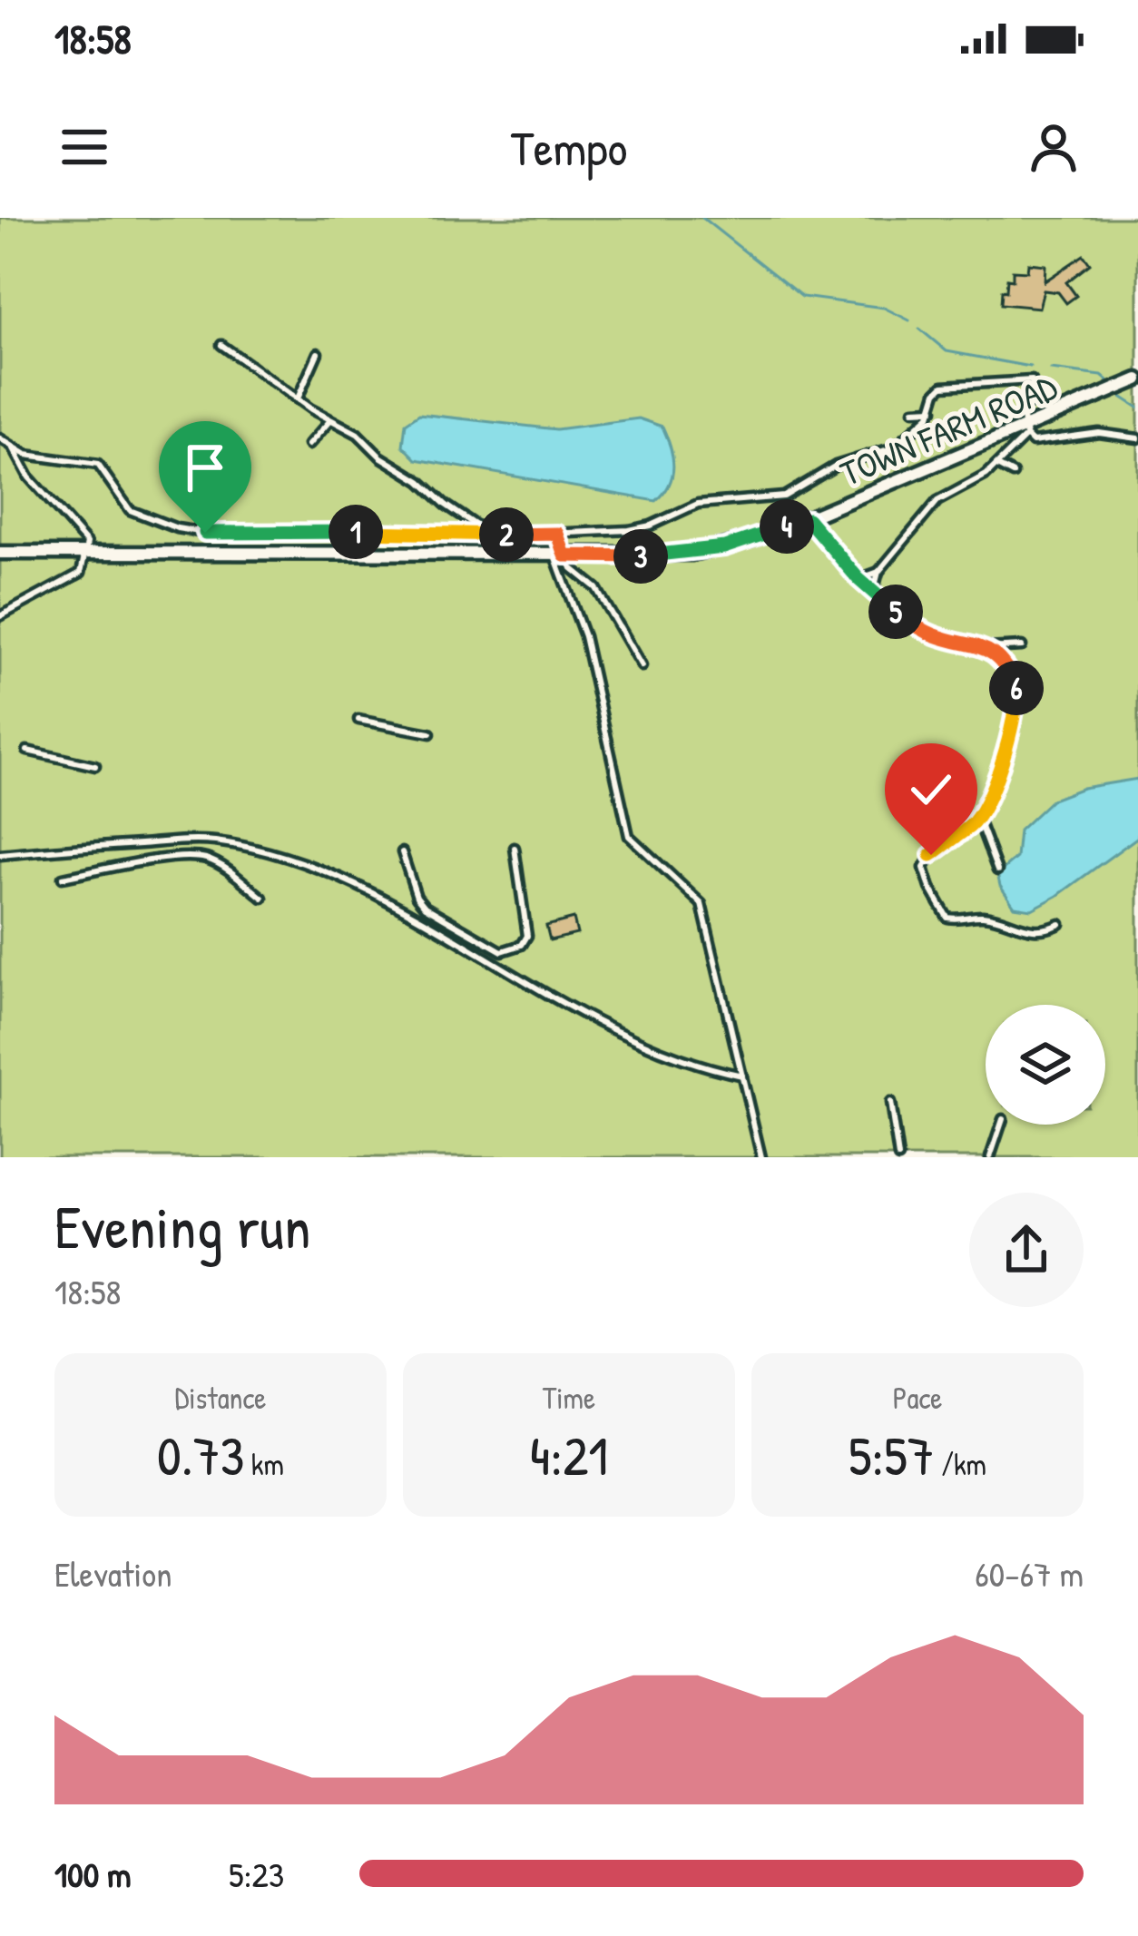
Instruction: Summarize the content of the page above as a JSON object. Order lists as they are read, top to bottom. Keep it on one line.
{"streets":{"street":["TOWN FARM ROAD"]},"page":{"status":"18:58","header":"Tempo","pins":["4","1","2","3","5","6"],"heading":["Evening run","18:58"],"stats":[["Distance","0.73 km"],["Time","4:21"],["Pace","5:57 /km"]],"chart":["Elevation","60–67 m"],"list":[{"name":"100 m","note":"5:23"}]}}
